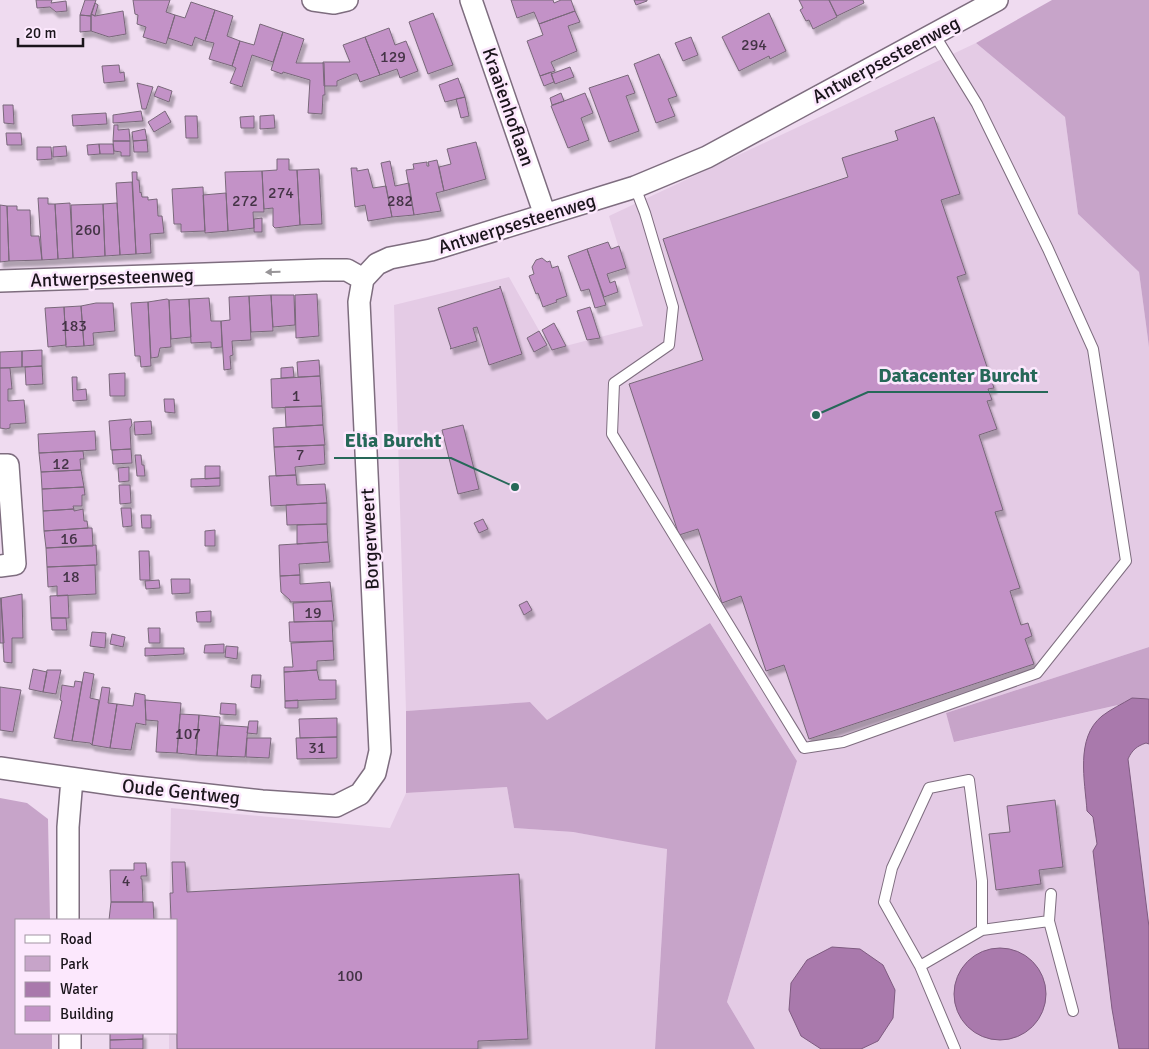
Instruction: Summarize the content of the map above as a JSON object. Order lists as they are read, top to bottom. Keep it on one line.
{"streets":{"street":["Antwerpsesteenweg","Kraaienhoflaan","Borgerweert","Oude Gentweg"]},"crossings":[["Antwerpsesteenweg","Kraaienhoflaan"],["Antwerpsesteenweg","Borgerweert"],["Borgerweert","Oude Gentweg"]],"places":["Datacenter Burcht","Elia Burcht"],"house_numbers":["294","129","274","272","282","260","183","1","7","12","16","18","19","107","31","4","100"],"legend":["Road","Park","Water","Building"],"scale_bar":"20 m"}
